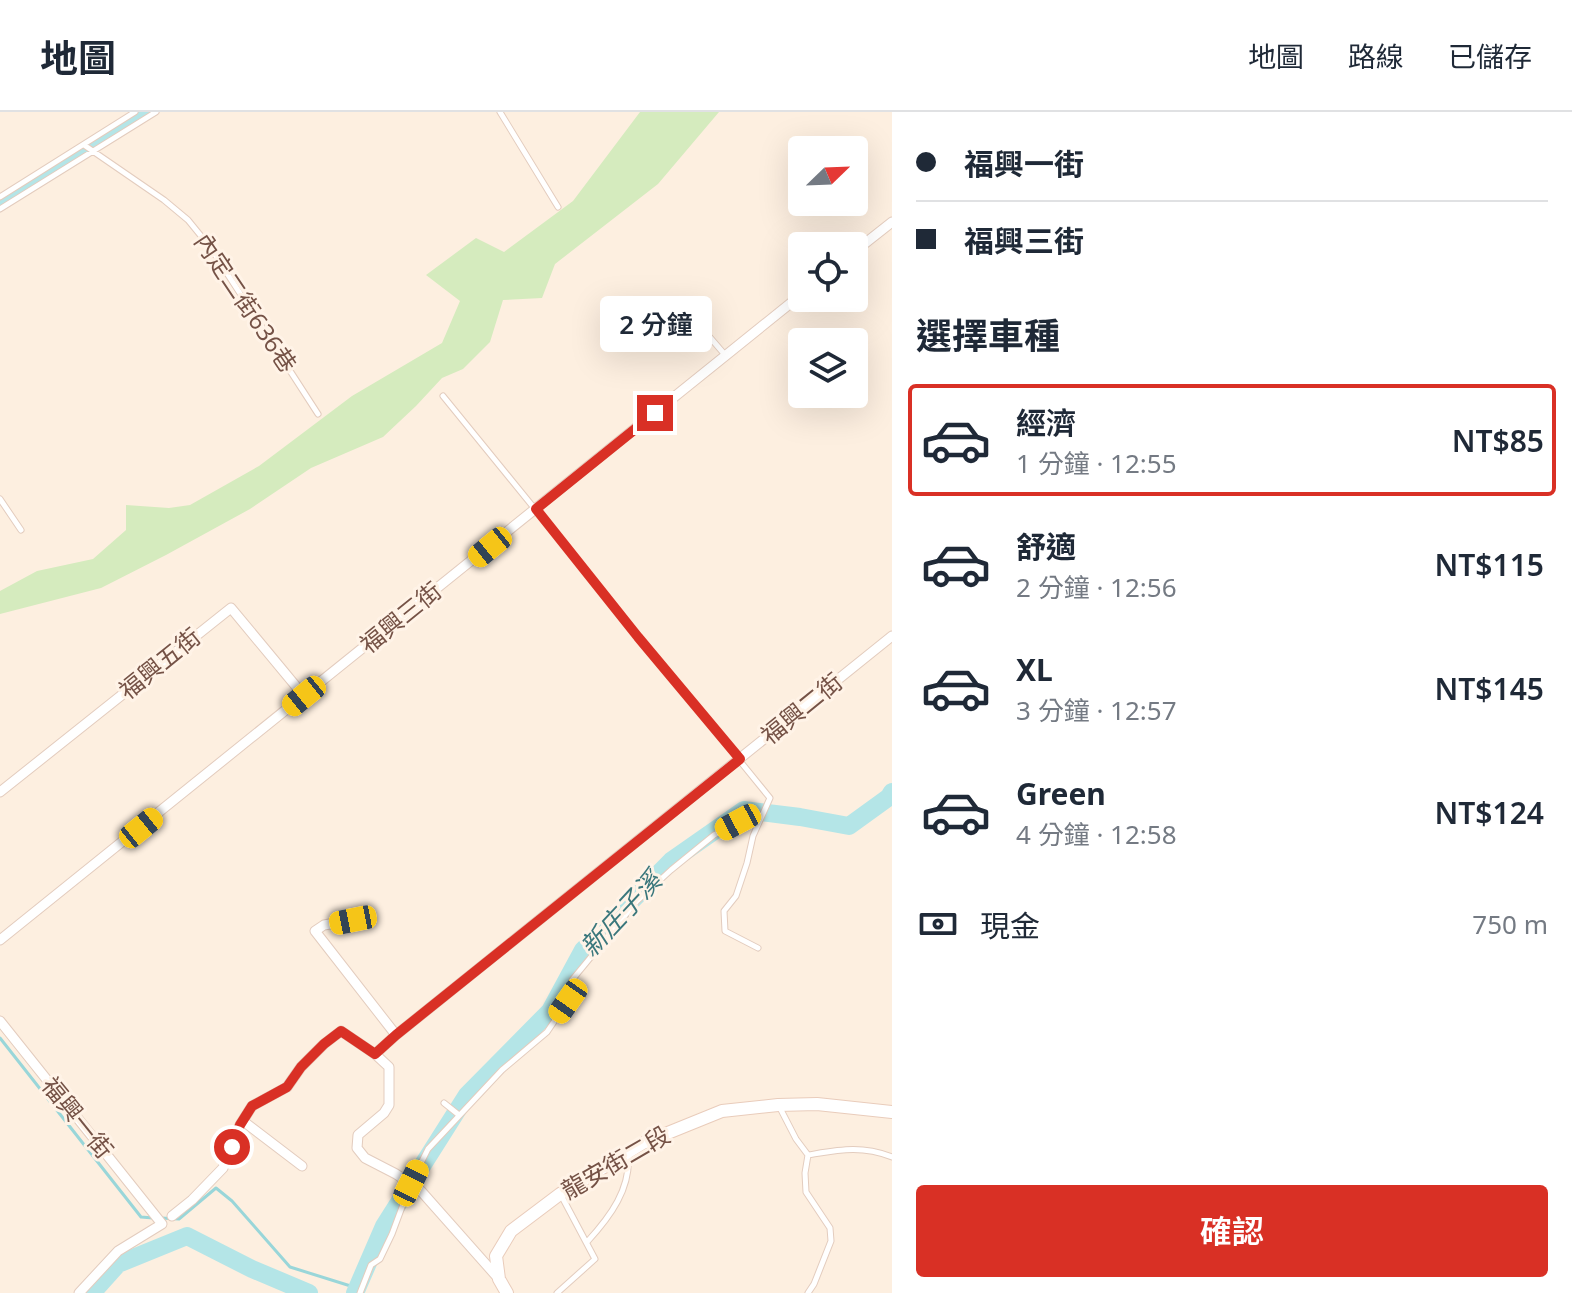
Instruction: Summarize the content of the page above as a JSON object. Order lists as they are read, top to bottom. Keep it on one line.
{"streets":{"street":["福興三街","福興五街","福興二街","福興一街","龍安街二段"],"lane":["內定二街636巷"]},"crossings":[["福興三街","福興五街"]],"water":["新庄子溪"],"north":"top right","page":{"header":"地圖","nav":["地圖","路線","已儲存"],"banner":["福興一街","福興三街"],"heading":"選擇車種","bubble":"2 分鐘","list":[{"name":"經濟","note":"1 分鐘 · 12:55","value":"NT$85"},{"name":"舒適","note":"2 分鐘 · 12:56","value":"NT$115"},{"name":"XL","note":"3 分鐘 · 12:57","value":"NT$145"},{"name":"Green","note":"4 分鐘 · 12:58","value":"NT$124"}],"pay":["現金","750 m"],"buttons":"確認"}}
